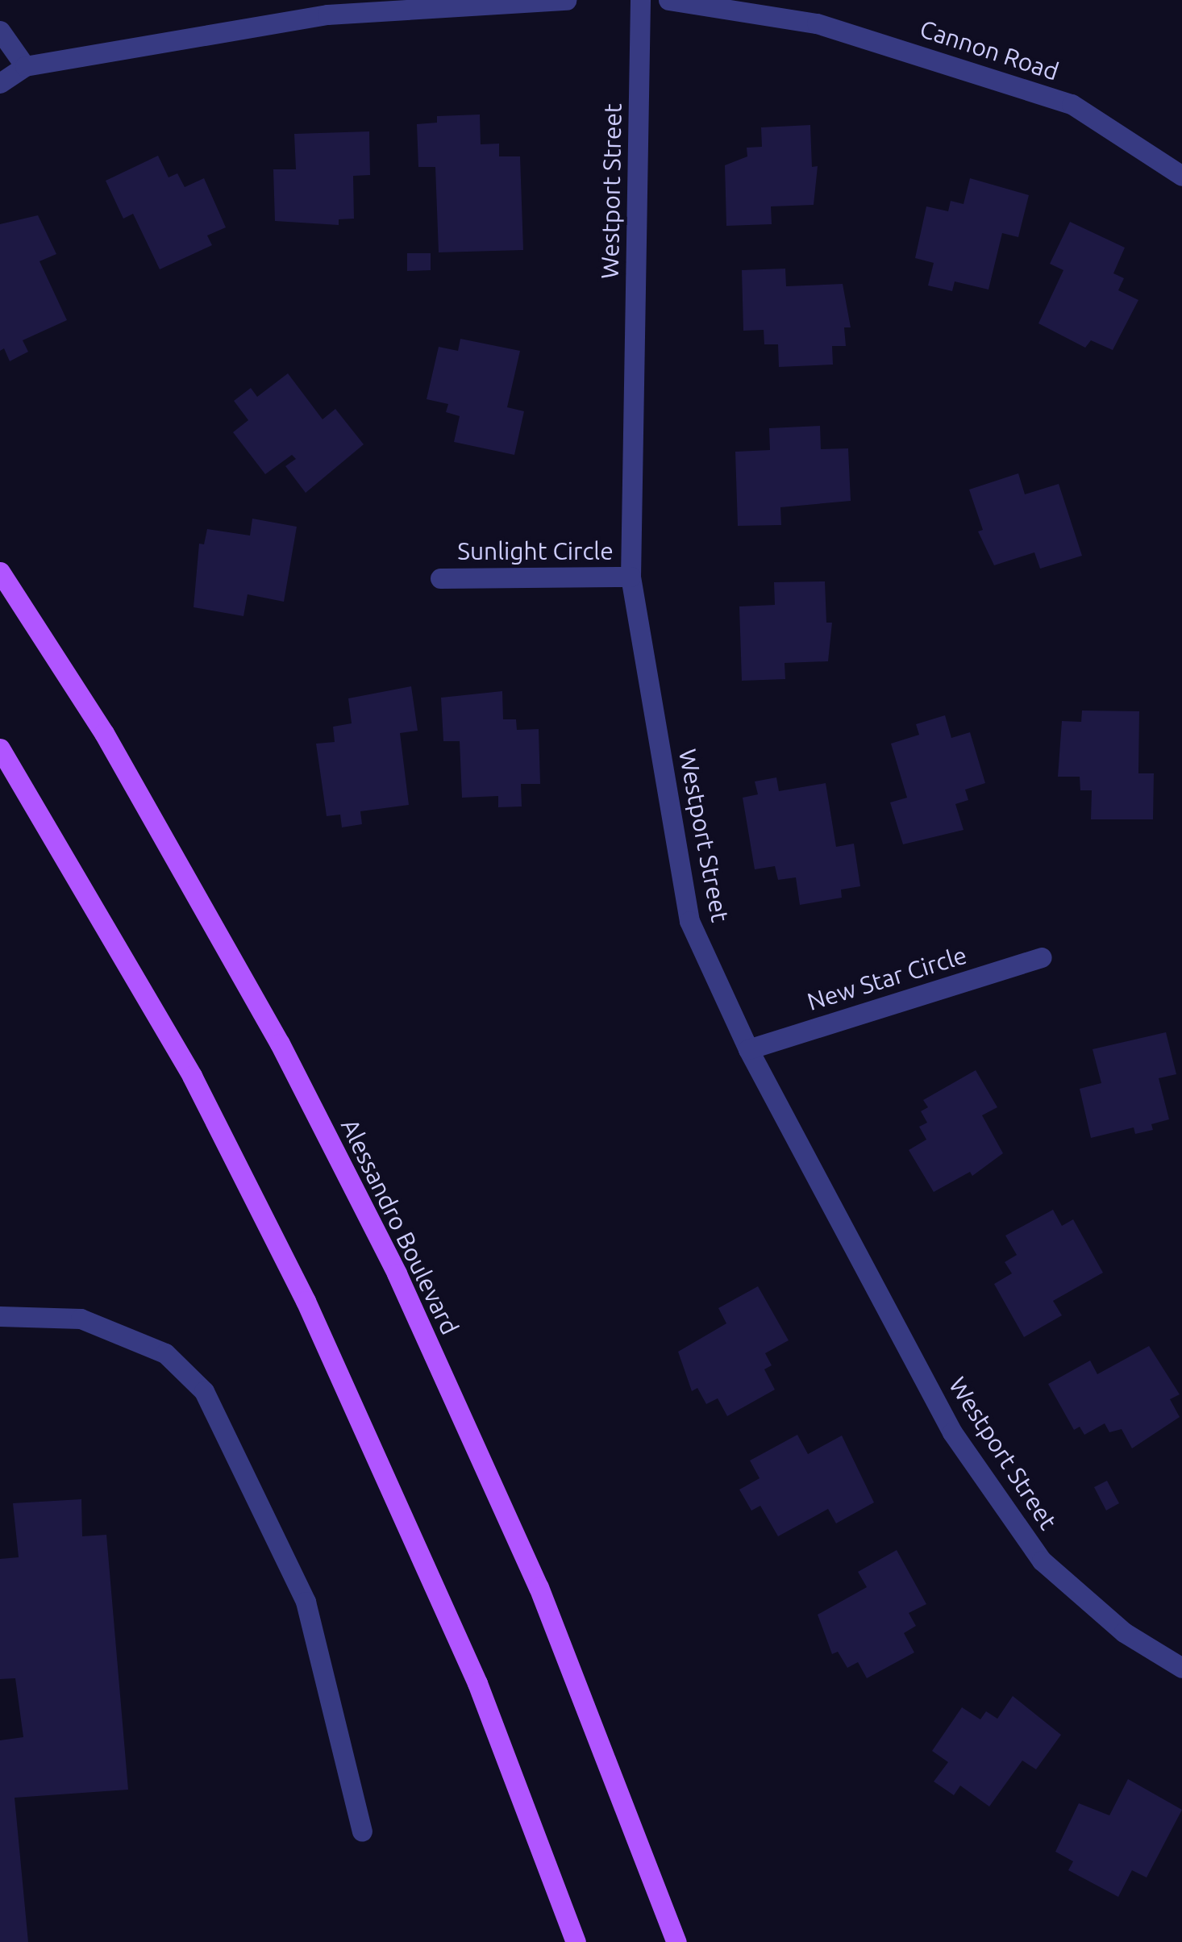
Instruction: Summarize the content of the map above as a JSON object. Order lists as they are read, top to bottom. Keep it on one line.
{"streets":{"main road":["Alessandro Boulevard"],"street":["Cannon Road","Westport Street","Sunlight Circle","New Star Circle"]},"crossings":[["Westport Street","Sunlight Circle"],["Westport Street","New Star Circle"]]}
